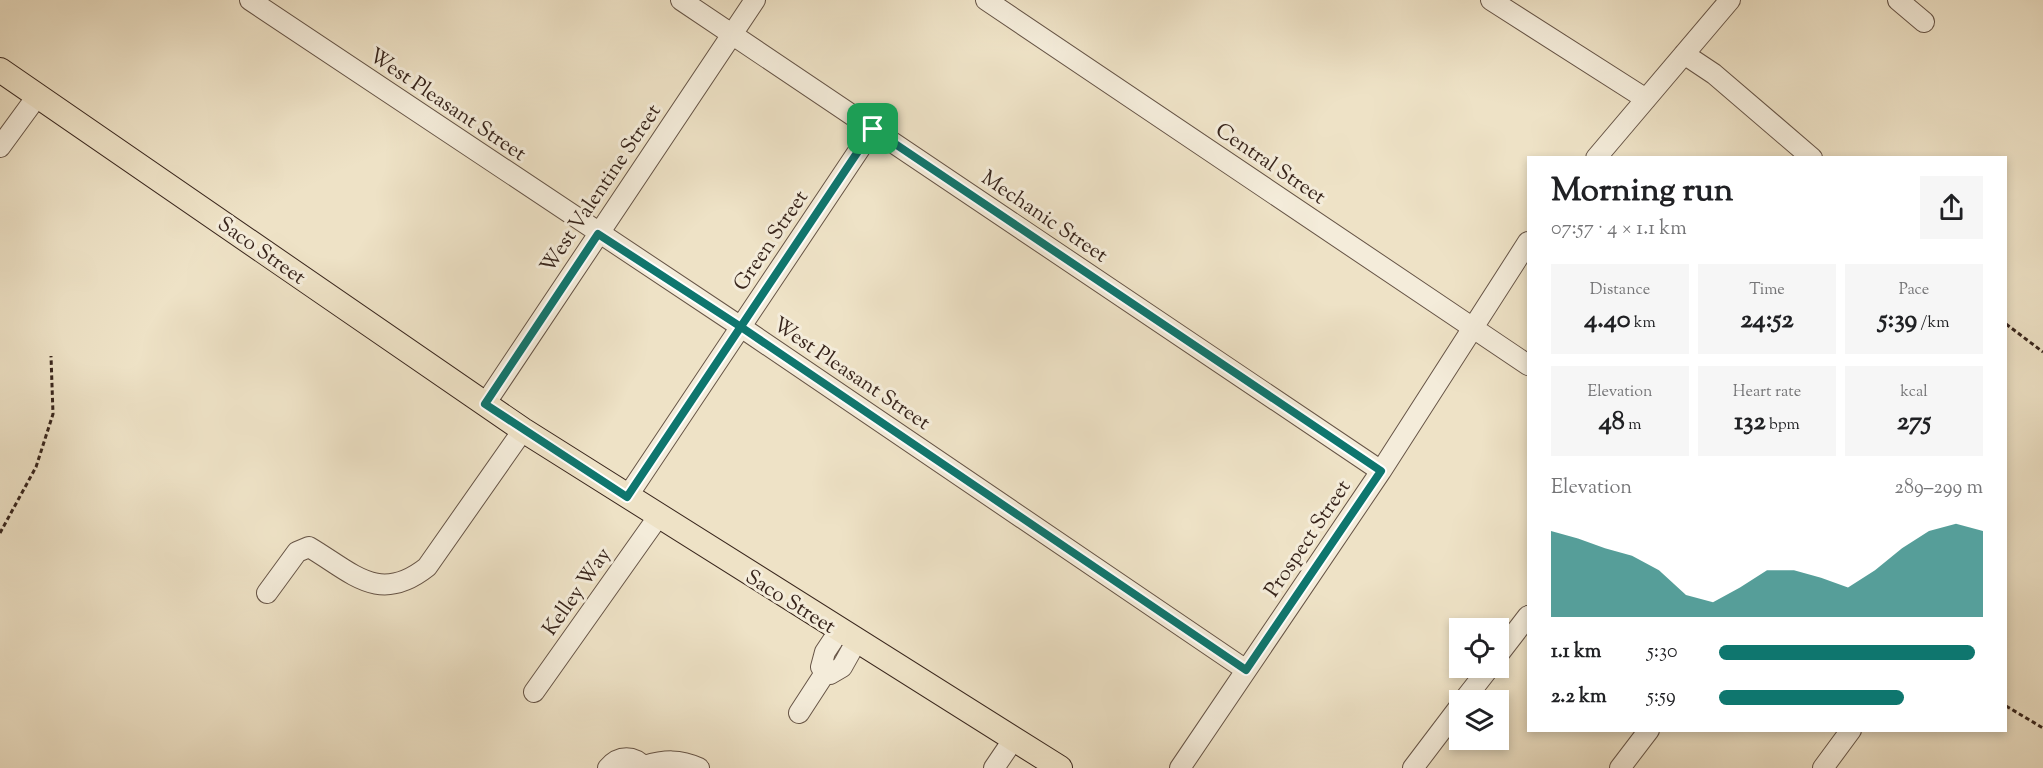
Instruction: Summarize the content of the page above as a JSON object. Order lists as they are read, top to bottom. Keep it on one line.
{"streets":{"main road":["Saco Street"],"street":["West Pleasant Street","Central Street","West Valentine Street","Mechanic Street","Green Street","Prospect Street","Kelley Way"]},"crossings":[["West Pleasant Street","West Valentine Street"],["West Pleasant Street","Green Street"],["West Pleasant Street","Prospect Street"],["Central Street","Prospect Street"],["West Valentine Street","Mechanic Street"],["West Valentine Street","Saco Street"],["Mechanic Street","Green Street"],["Mechanic Street","Prospect Street"],["Green Street","Saco Street"],["Saco Street","Kelley Way"]],"page":{"heading":["Morning run","07:57 · 4 × 1.1 km"],"stats":[["Distance","4.40 km"],["Time","24:52"],["Pace","5:39 /km"],["Elevation","48 m"],["Heart rate","132 bpm"],["kcal","275"]],"chart":["Elevation","289–299 m"],"list":[{"name":"1.1 km","note":"5:30"},{"name":"2.2 km","note":"5:59"}]}}
